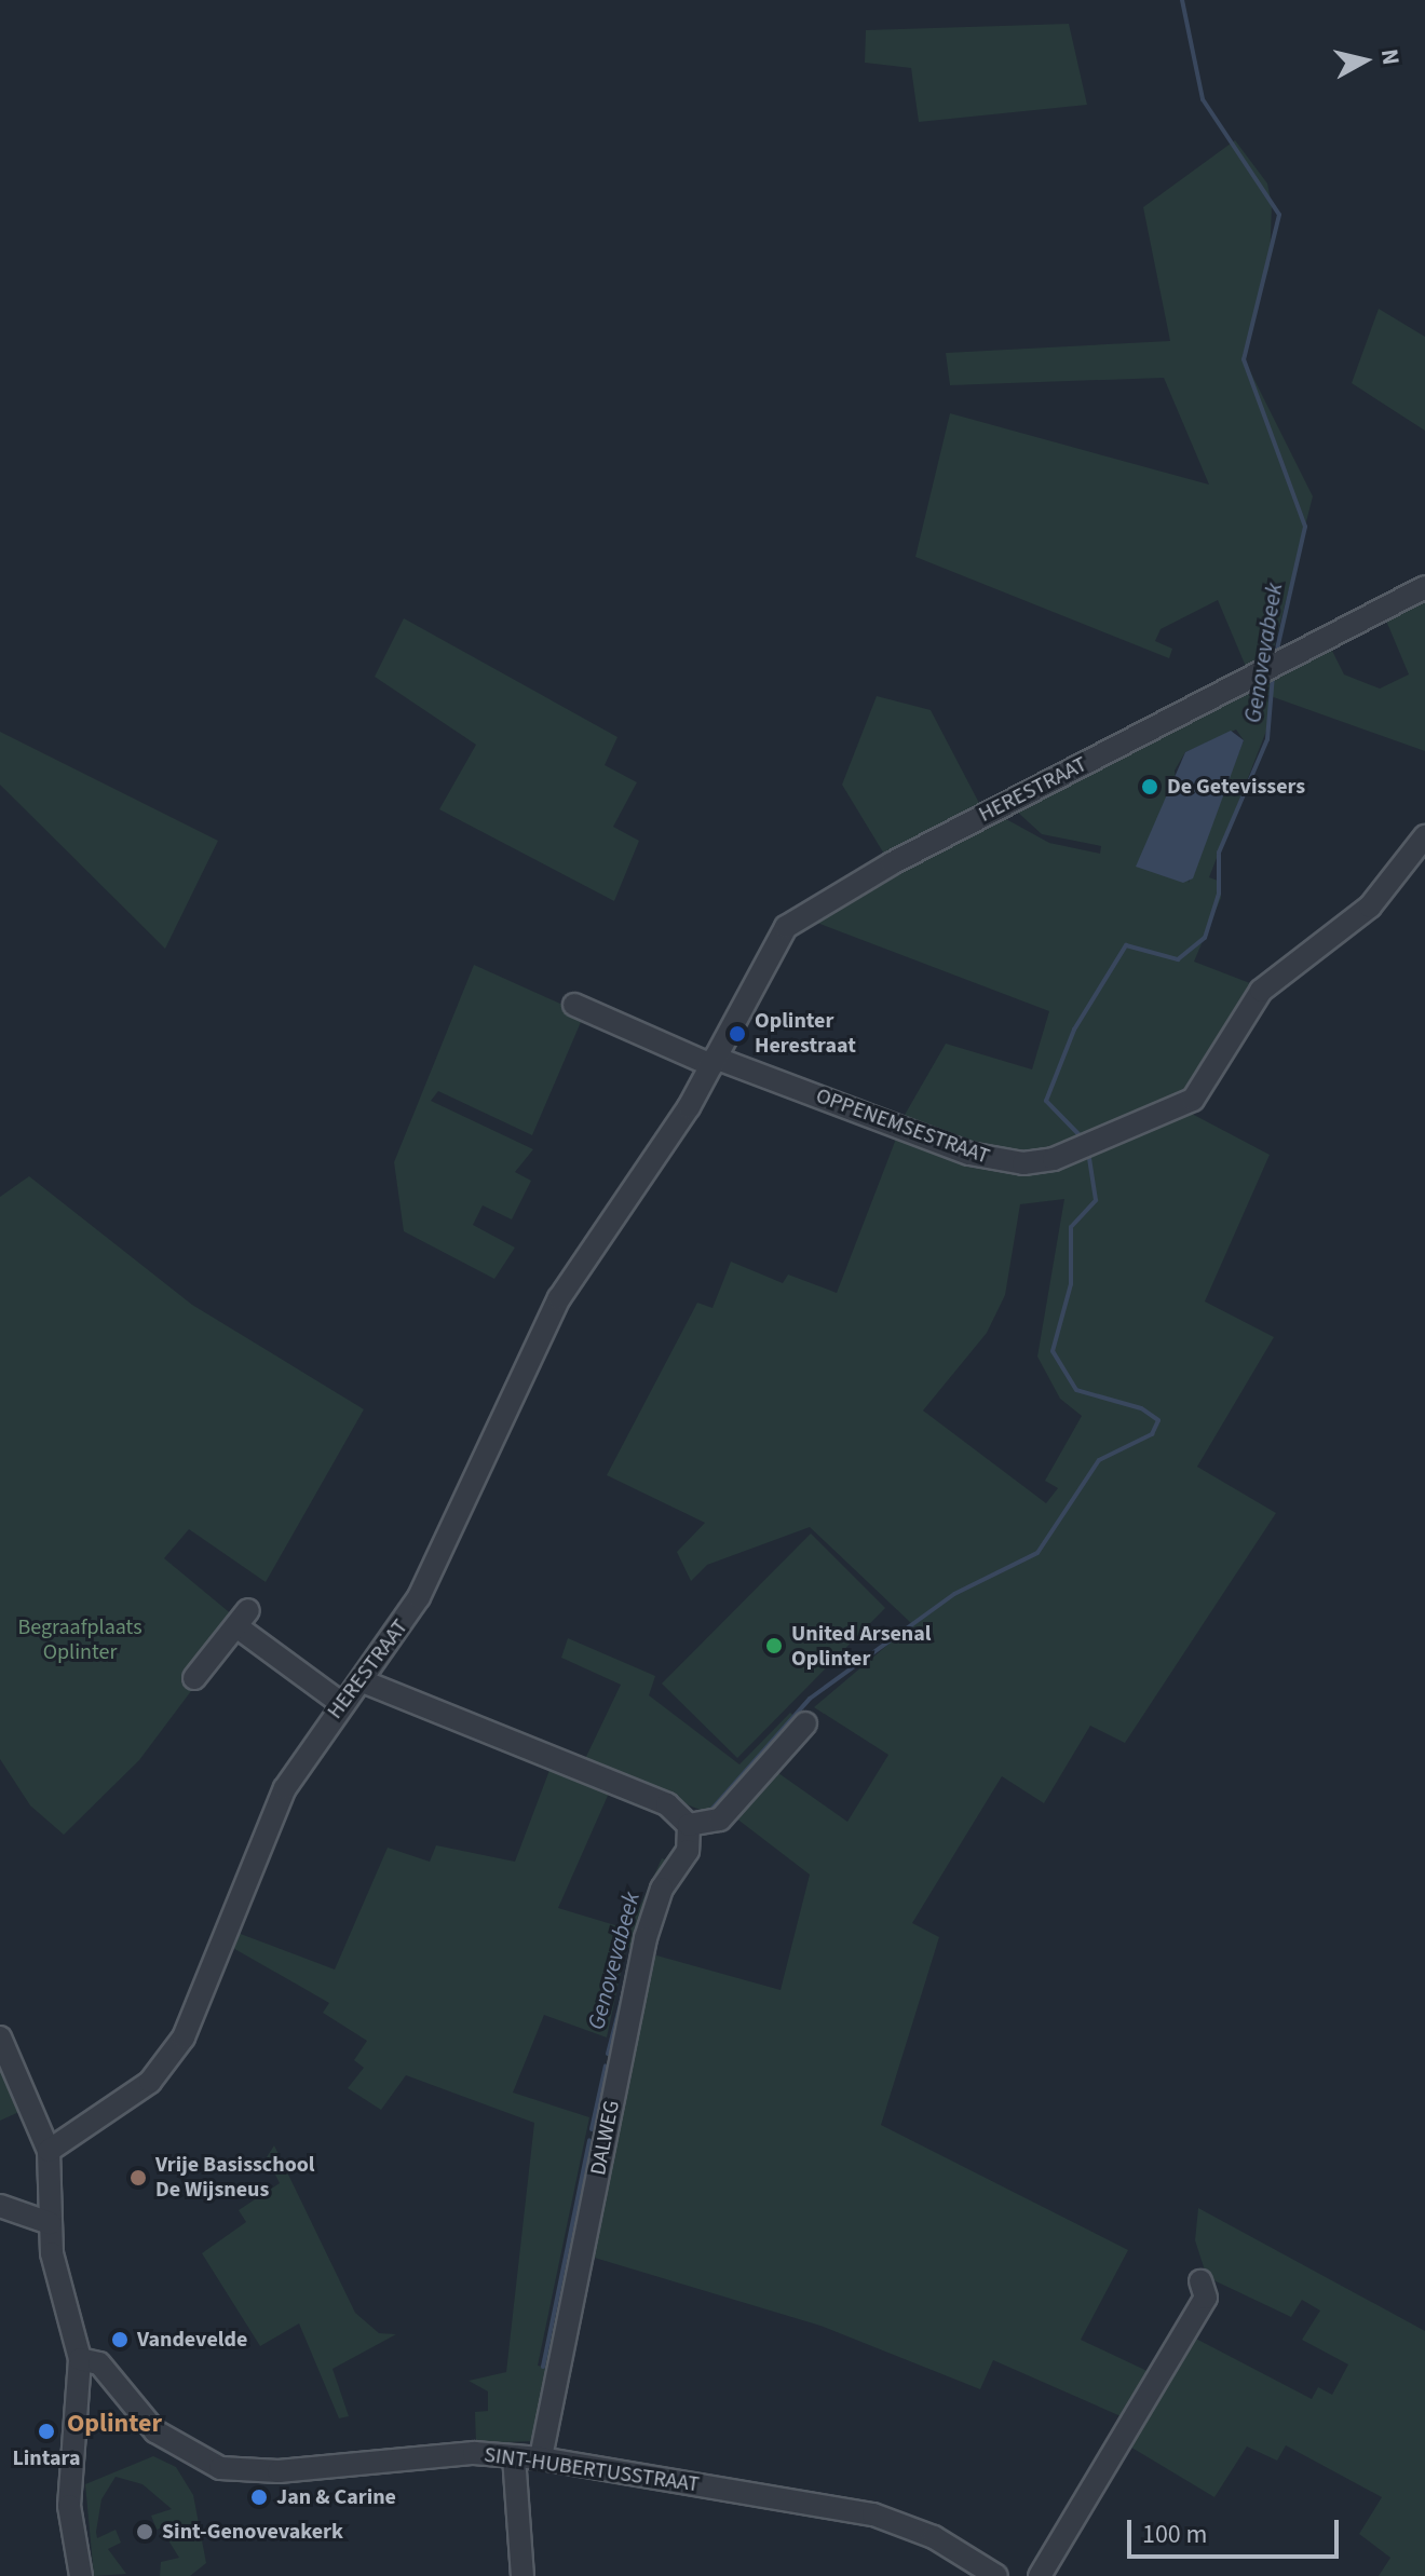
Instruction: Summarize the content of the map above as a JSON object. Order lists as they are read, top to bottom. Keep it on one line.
{"streets":{"street":["HERESTRAAT","OPPENEMSESTRAAT","DALWEG","SINT-HUBERTUSSTRAAT"]},"crossings":[["HERESTRAAT","OPPENEMSESTRAAT"],["DALWEG","SINT-HUBERTUSSTRAAT"]],"districts":["Oplinter"],"water":["Genovevabeek"],"parks":["Begraafplaats Oplinter"],"places":["De Getevissers","Oplinter Herestraat","United Arsenal Oplinter","Vrije Basisschool De Wijsneus","Vandevelde","Lintara","Jan & Carine","Sint-Genovevakerk"],"scale_bar":"100 m","north":"right"}
